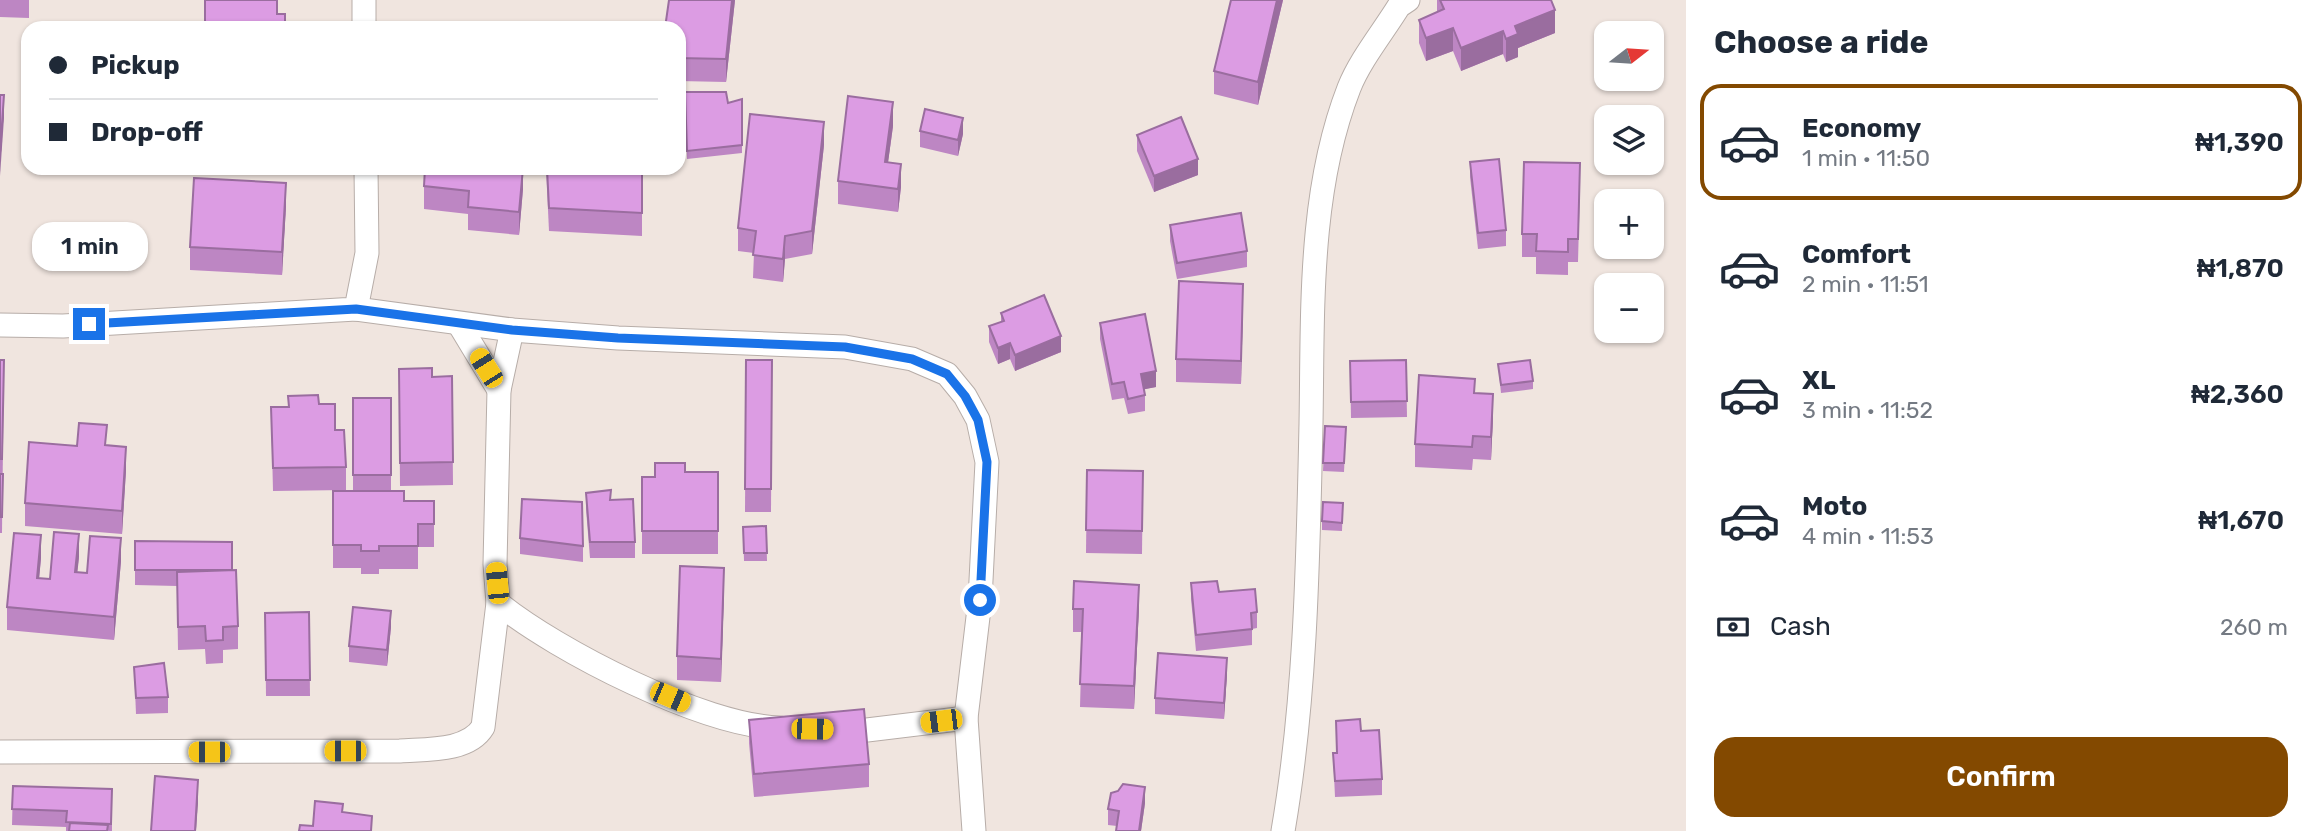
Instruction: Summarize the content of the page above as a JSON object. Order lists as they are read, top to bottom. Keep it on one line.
{"north":"right","page":{"heading":"Choose a ride","map_buttons":["+","−"],"banner":["Pickup","Drop-off"],"list":[{"name":"Economy","note":"1 min · 11:50","value":"₦1,390"},{"name":"Comfort","note":"2 min · 11:51","value":"₦1,870"},{"name":"XL","note":"3 min · 11:52","value":"₦2,360"},{"name":"Moto","note":"4 min · 11:53","value":"₦1,670"}],"bubble":"1 min","pay":["Cash","260 m"],"buttons":"Confirm"}}
